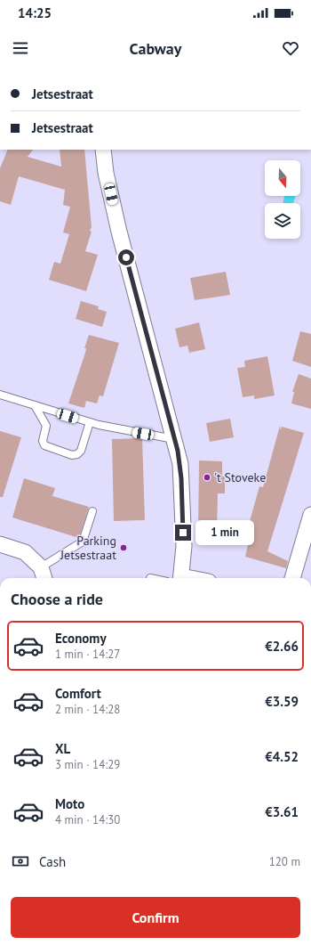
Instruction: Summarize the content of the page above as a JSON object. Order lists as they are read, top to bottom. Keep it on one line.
{"places":["'t Stoveke","Parking Jetsestraat"],"north":"bottom","page":{"status":"14:25","header":"Cabway","banner":["Jetsestraat","Jetsestraat"],"bubble":"1 min","heading":"Choose a ride","list":[{"name":"Economy","note":"1 min · 14:27","value":"€2.66"},{"name":"Comfort","note":"2 min · 14:28","value":"€3.59"},{"name":"XL","note":"3 min · 14:29","value":"€4.52"},{"name":"Moto","note":"4 min · 14:30","value":"€3.61"}],"pay":["Cash","120 m"],"buttons":"Confirm"}}
